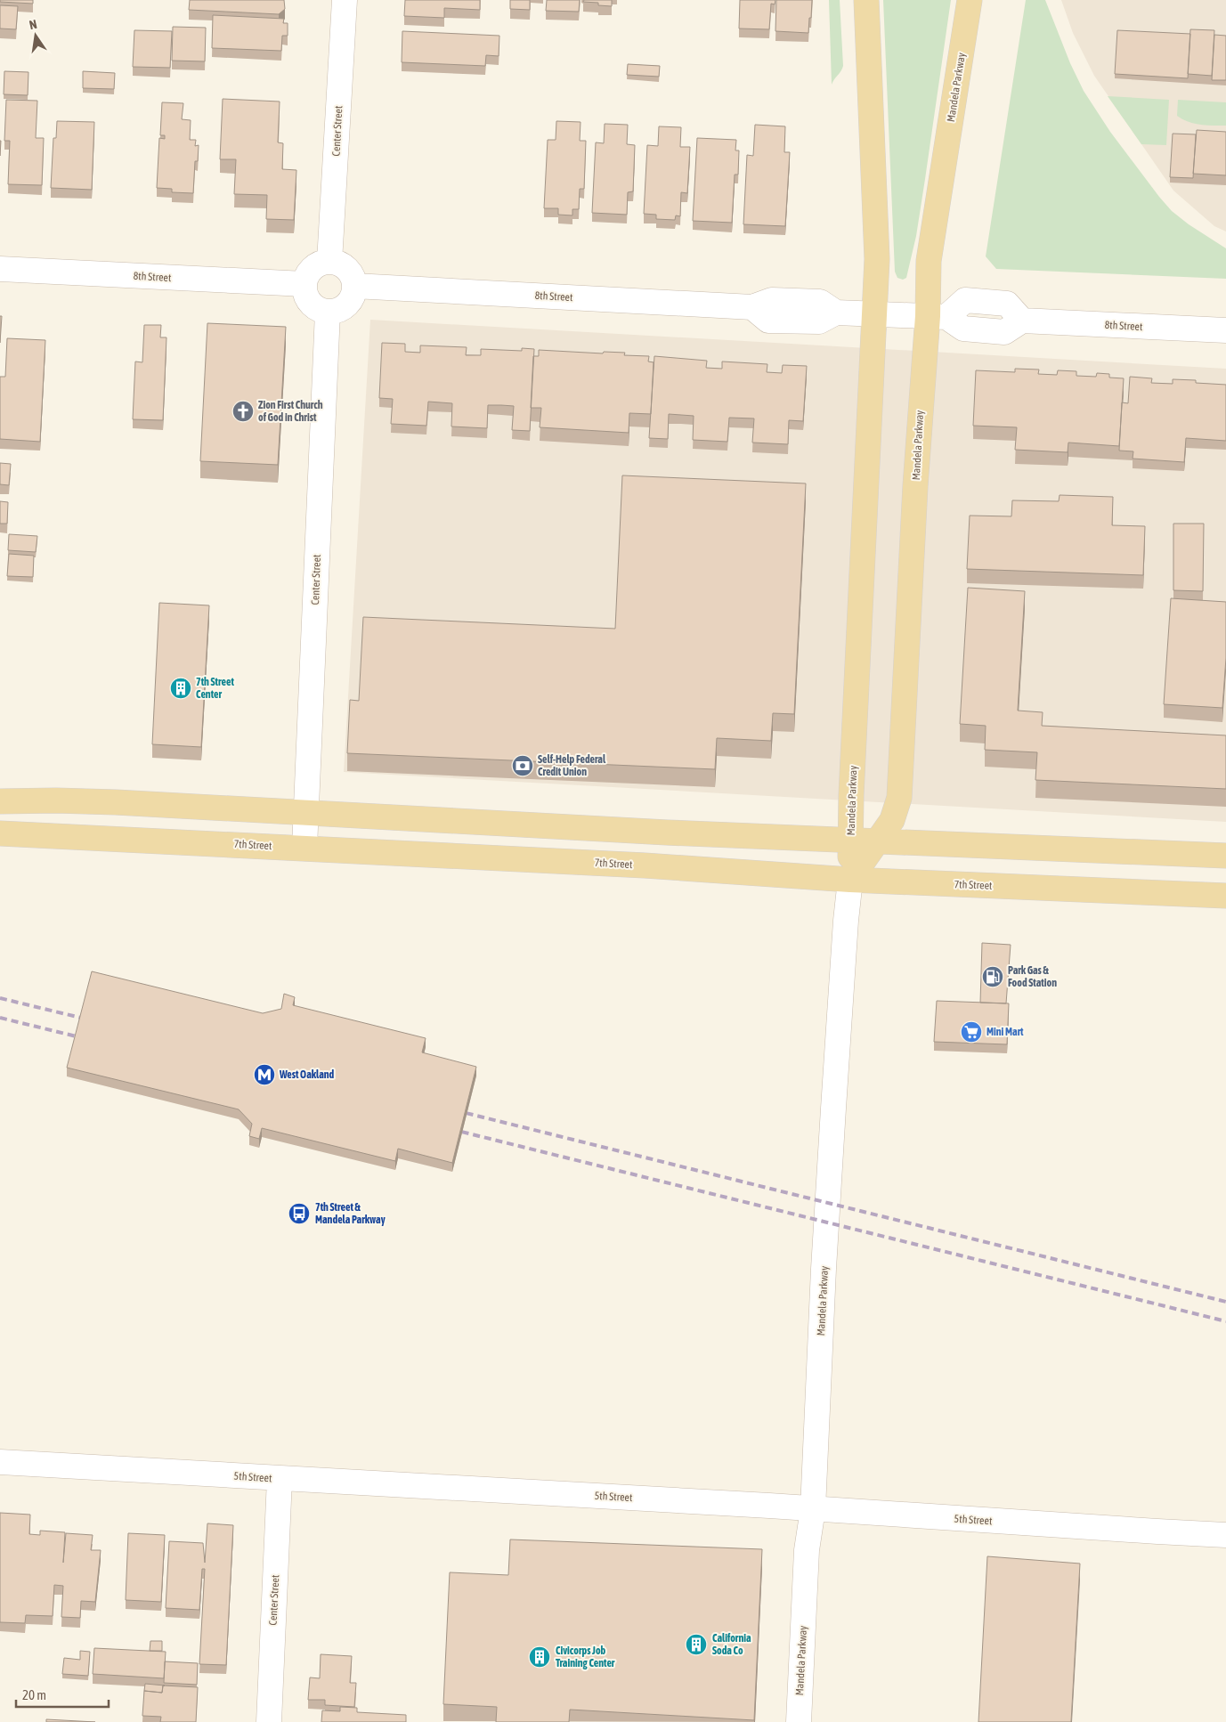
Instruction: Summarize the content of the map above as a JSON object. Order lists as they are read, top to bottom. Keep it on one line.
{"streets":{"main road":["Mandela Parkway","7th Street"],"street":["Center Street","8th Street","5th Street"]},"crossings":[["Mandela Parkway","8th Street"],["Mandela Parkway","7th Street"],["Mandela Parkway","5th Street"],["Center Street","8th Street"],["Center Street","7th Street"],["Center Street","5th Street"]],"places":{"church":["Zion First Church of God in Christ"],"building":["7th Street Center","California Soda Co","Civicorps Job Training Center"],"bank":["Self-Help Federal Credit Union"],"fuel station":["Park Gas & Food Station"],"supermarket":["Mini Mart"],"metro station":["West Oakland"],"bus stop":["7th Street & Mandela Parkway"]},"scale_bar":"20 m","north":"top"}
